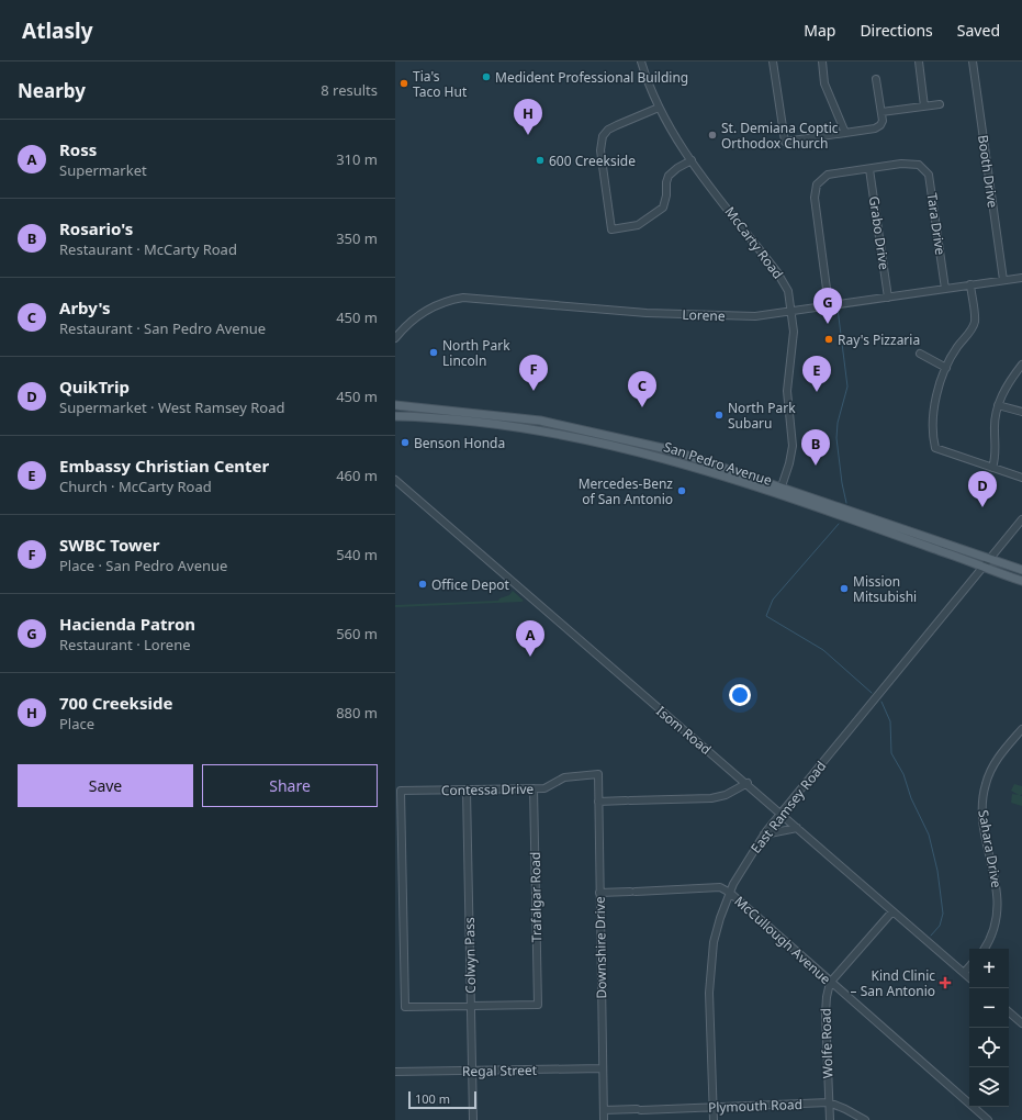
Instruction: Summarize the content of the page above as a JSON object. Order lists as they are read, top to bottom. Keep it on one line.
{"streets":{"main road":["San Pedro Avenue"],"street":["Booth Drive","Tara Drive","Grabo Drive","McCarty Road","Lorene","Isom Road","Contessa Drive","East Ramsey Road","Sahara Drive","Trafalgar Road","McCullough Avenue","Downshire Drive","Colwyn Pass","Wolfe Road","Regal Street","Plymouth Road"]},"crossings":[["Booth Drive","Lorene"],["Tara Drive","Grabo Drive"],["Tara Drive","Lorene"],["Grabo Drive","Lorene"],["McCarty Road","Lorene"],["McCarty Road","San Pedro Avenue"],["San Pedro Avenue","East Ramsey Road"],["Isom Road","East Ramsey Road"],["Contessa Drive","Trafalgar Road"],["Contessa Drive","Downshire Drive"],["Contessa Drive","Colwyn Pass"],["East Ramsey Road","McCullough Avenue"],["East Ramsey Road","Plymouth Road"],["Trafalgar Road","Colwyn Pass"],["McCullough Avenue","Downshire Drive"],["McCullough Avenue","Wolfe Road"],["Downshire Drive","Regal Street"],["Downshire Drive","Plymouth Road"],["Colwyn Pass","Regal Street"],["Wolfe Road","Plymouth Road"]],"places":{"other":["Medident Professional Building","Tia's Taco Hut","St. Demiana Coptic Orthodox Church","600 Creekside","Ray's Pizzaria","North Park Lincoln","North Park Subaru","Benson Honda","Mercedes-Benz of San Antonio","Office Depot","Mission Mitsubishi"],"health":["Kind Clinic – San Antonio"]},"scale_bar":"100 m","page":{"header":"Atlasly","nav":["Map","Directions","Saved"],"heading":["Nearby","8 results"],"pins":["H","G","F","E","C","B","D","A"],"list":[{"mark":"A","name":"Ross","note":"Supermarket","value":"310 m"},{"mark":"B","name":"Rosario's","note":"Restaurant · McCarty Road","value":"350 m"},{"mark":"C","name":"Arby's","note":"Restaurant · San Pedro Avenue","value":"450 m"},{"mark":"D","name":"QuikTrip","note":"Supermarket · West Ramsey Road","value":"450 m"},{"mark":"E","name":"Embassy Christian Center","note":"Church · McCarty Road","value":"460 m"},{"mark":"F","name":"SWBC Tower","note":"Place · San Pedro Avenue","value":"540 m"},{"mark":"G","name":"Hacienda Patron","note":"Restaurant · Lorene","value":"560 m"},{"mark":"H","name":"700 Creekside","note":"Place","value":"880 m"}],"buttons":["Save","Share"],"map_buttons":["+","−"],"scale":"100 m"}}
